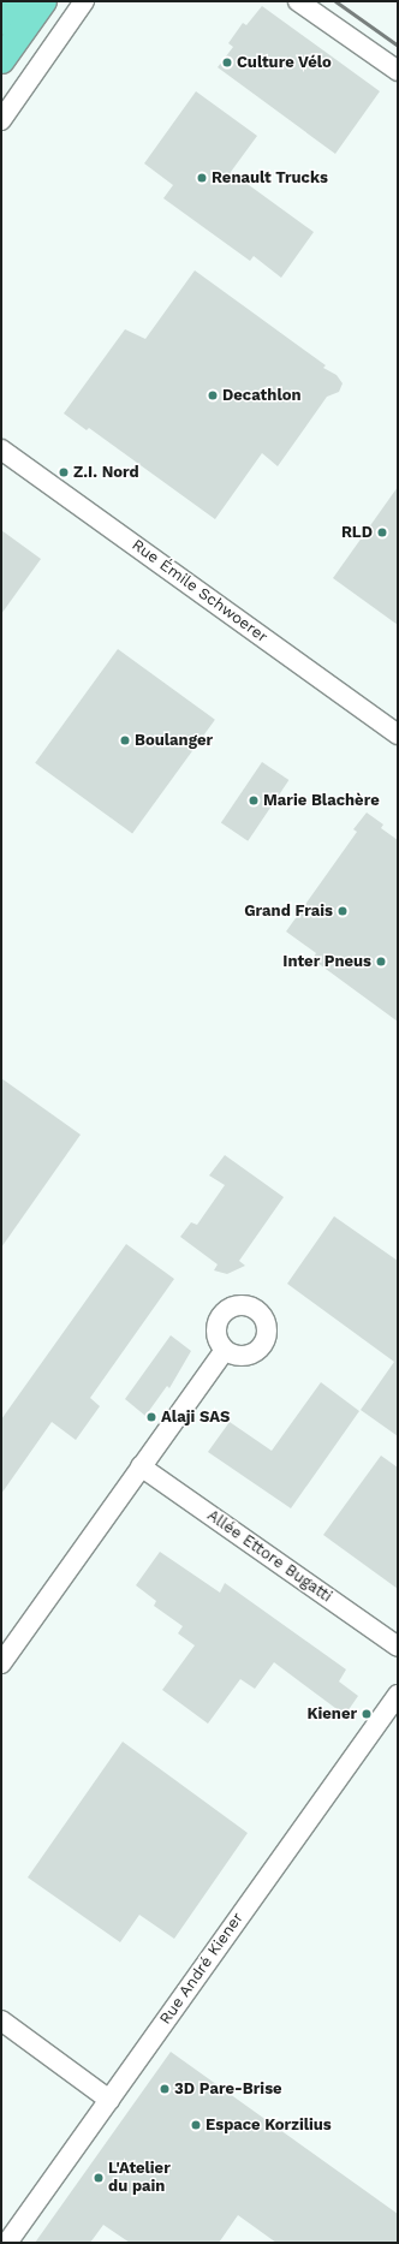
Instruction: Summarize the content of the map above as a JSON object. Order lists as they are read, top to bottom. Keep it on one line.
{"streets":{"street":["Rue Émile Schwoerer","Allée Ettore Bugatti","Rue André Kiener"]},"places":["Culture Vélo","Renault Trucks","Decathlon","Z.I. Nord","RLD","Boulanger","Marie Blachère","Grand Frais","Inter Pneus","Alaji SAS","Kiener","3D Pare-Brise","Espace Korzilius","L'Atelier du pain"]}
